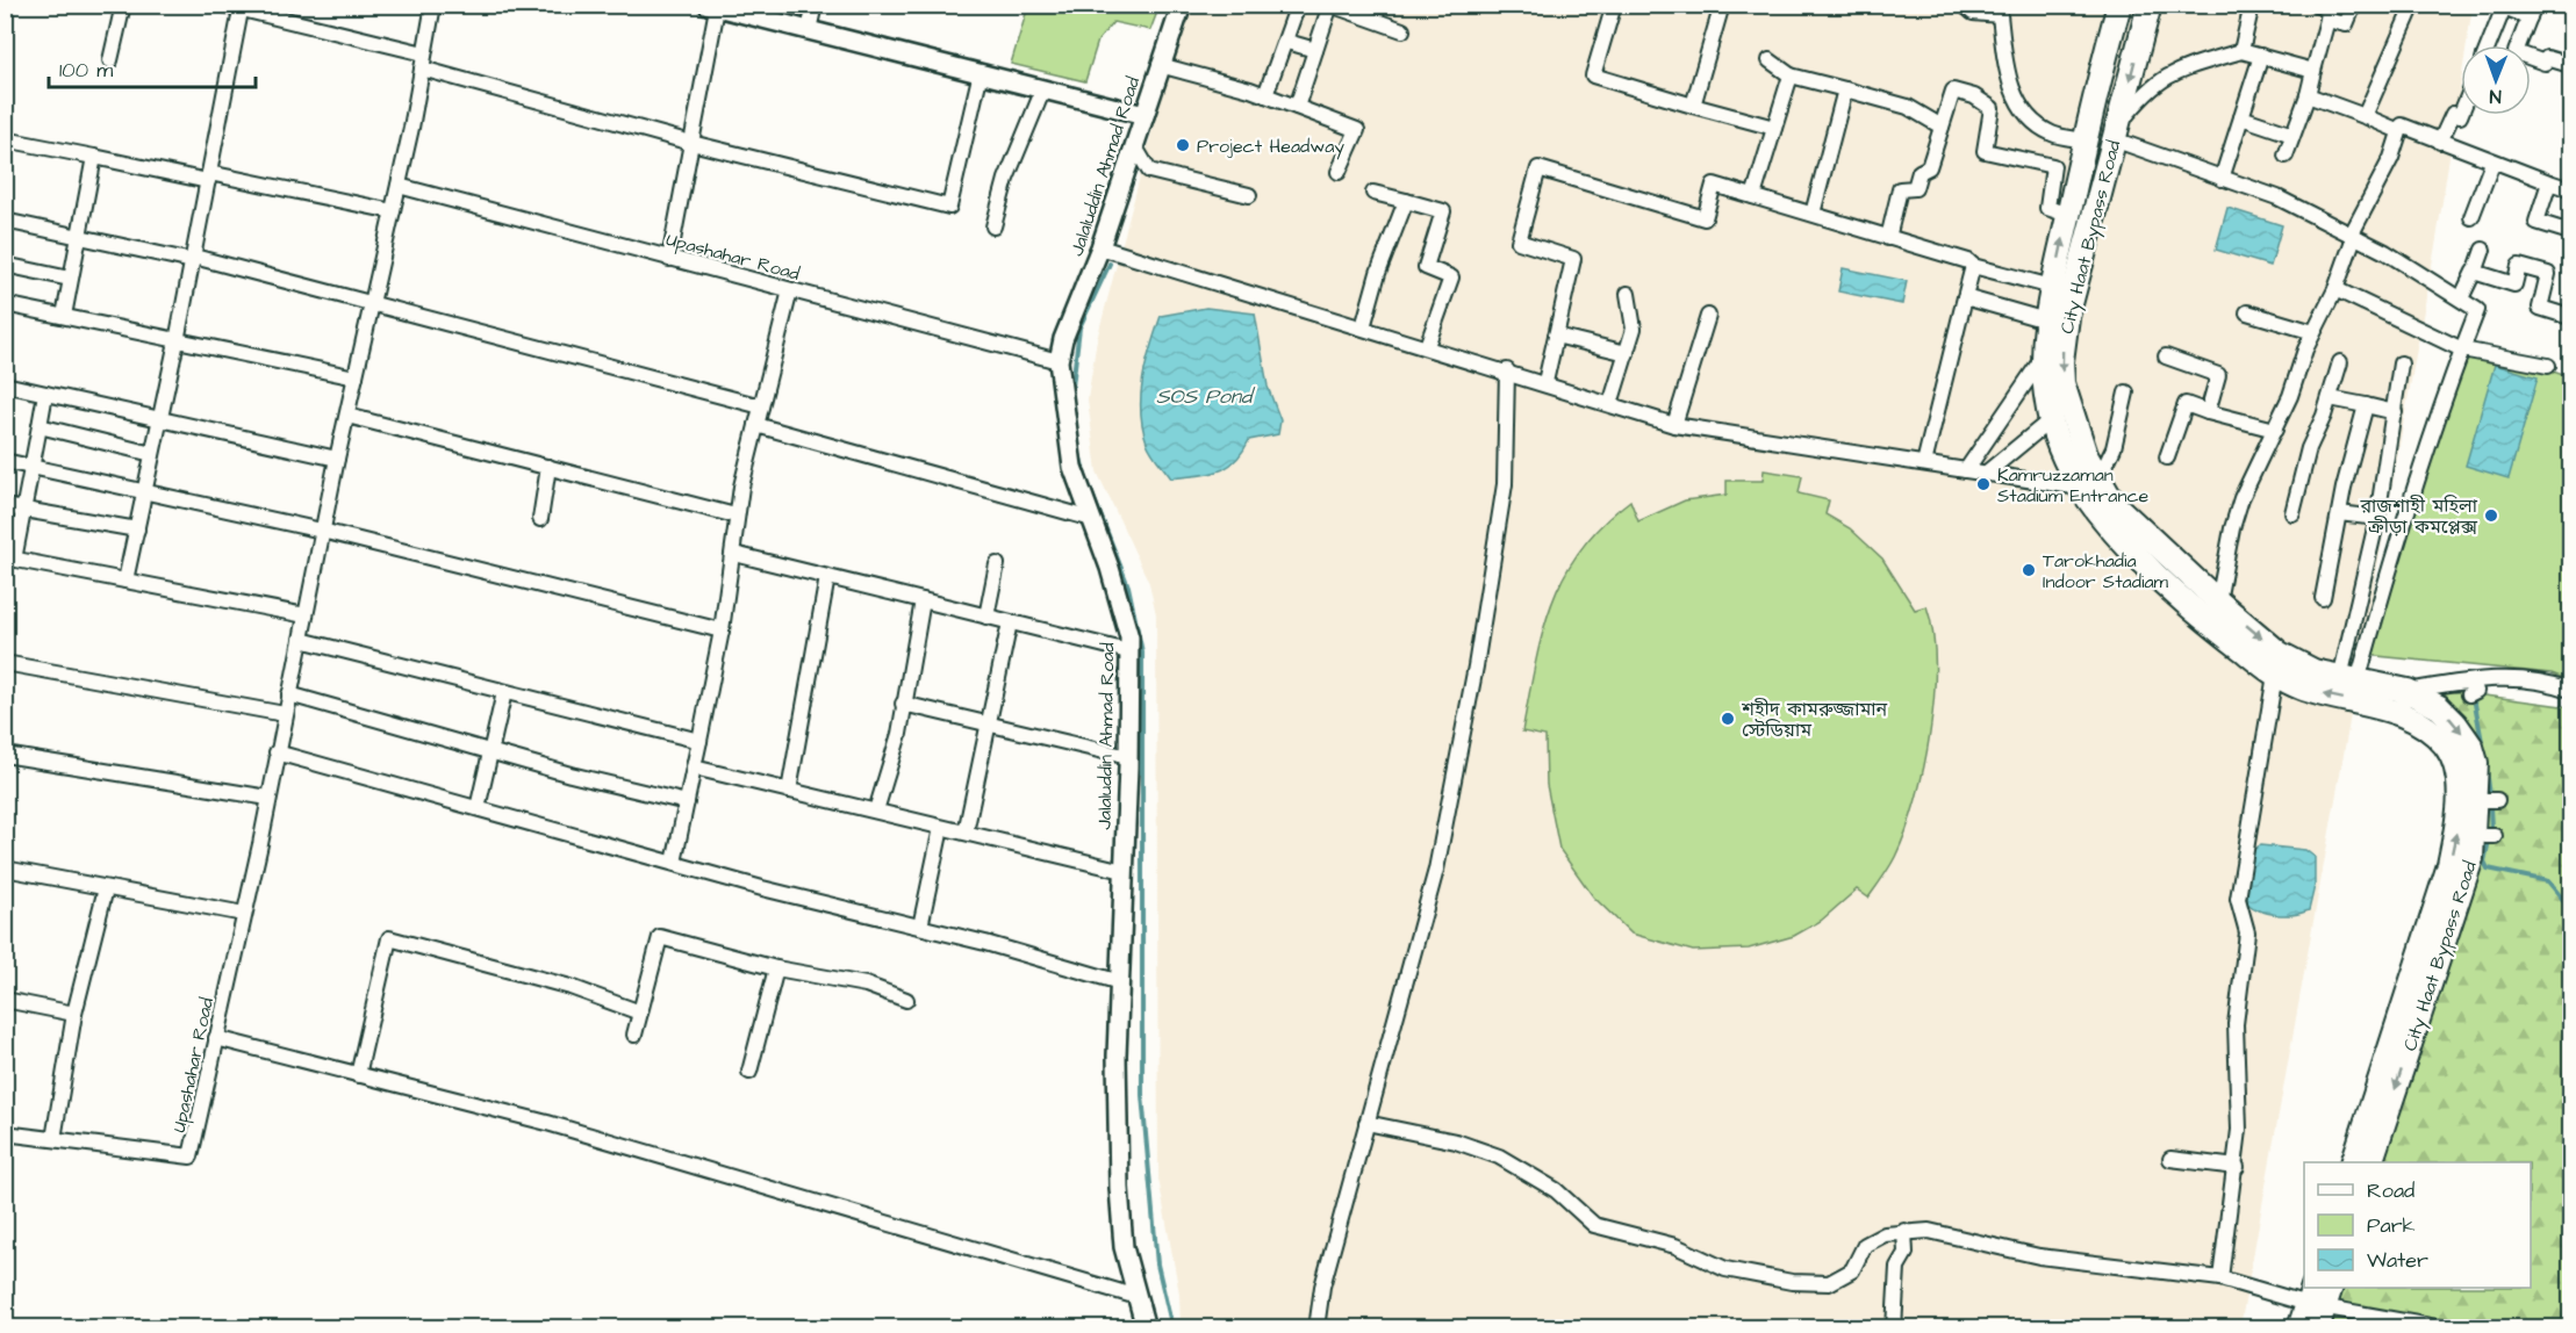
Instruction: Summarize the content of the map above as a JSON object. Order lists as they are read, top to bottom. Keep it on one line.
{"streets":{"main road":["City Haat Bypass Road"],"street":["Jalaluddin Ahmad Road","Upashahar Road"]},"crossings":[["Jalaluddin Ahmad Road","Upashahar Road"]],"water":["SOS Pond"],"places":["Project Headway","Kamruzzaman Stadium Entrance","রাজশাহী মহিলা ক্রীড়া কমপ্লেক্স","Tarokhadia Indoor Stadiam","শহীদ কামরুজ্জামান স্টেডিয়াম"],"legend":["Road","Park","Water"],"scale_bar":"100 m","north":"bottom"}
